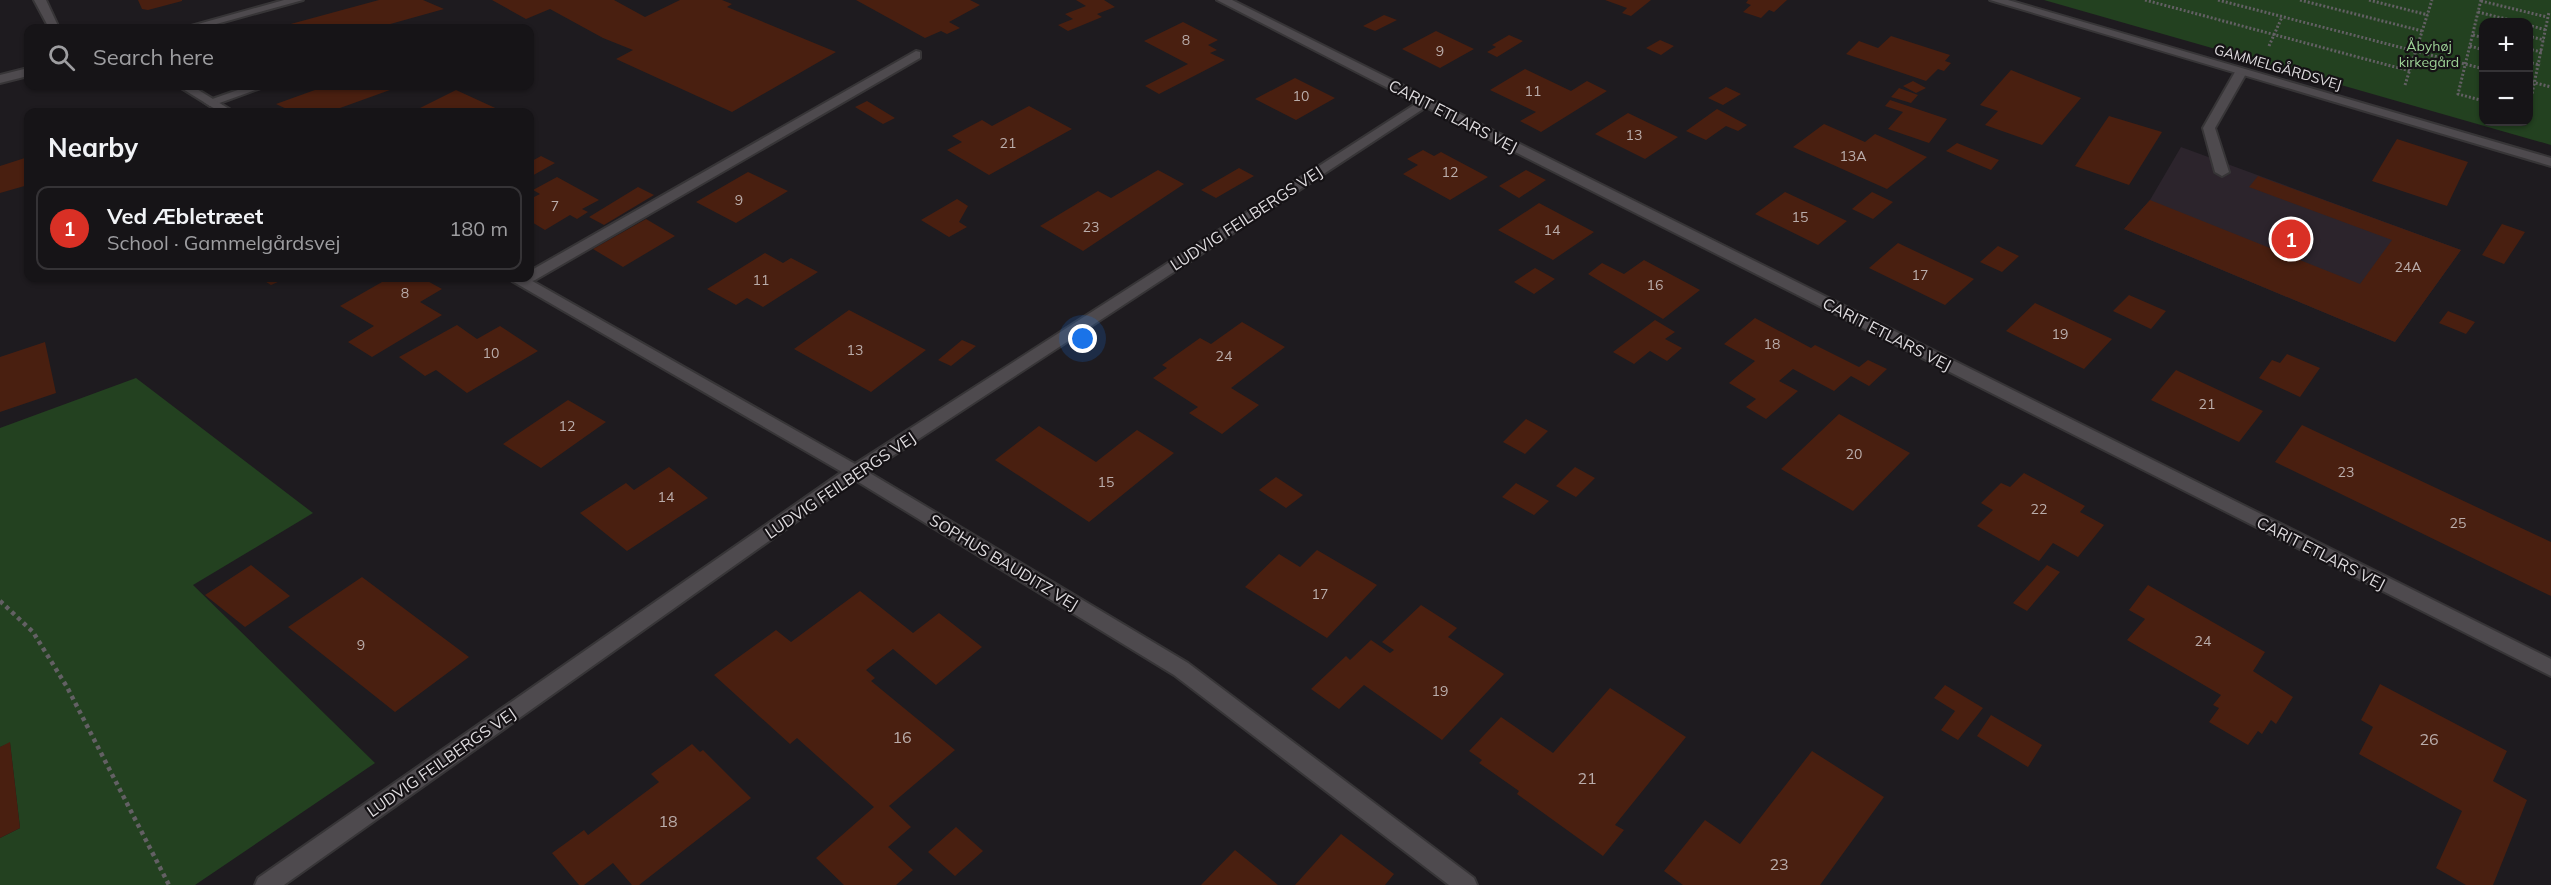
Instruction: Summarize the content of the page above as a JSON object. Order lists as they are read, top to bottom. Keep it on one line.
{"streets":{"street":["GAMMELGÅRDSVEJ","CARIT ETLARS VEJ","LUDVIG FEILBERGS VEJ","SOPHUS BAUDITZ VEJ"]},"crossings":[["CARIT ETLARS VEJ","LUDVIG FEILBERGS VEJ"],["LUDVIG FEILBERGS VEJ","SOPHUS BAUDITZ VEJ"]],"parks":["Åbyhøj kirkegård"],"house_numbers":["8","9","11","10","13","21","13A","12","9","7","15","23","14","24A","17","11","16","8","19","18","13","10","24","21","12","20","23","15","14","22","25","17","24","9","19","16","26","21","18","23"],"page":{"map_buttons":["+","−"],"search":"Search here","heading":"Nearby","list":[{"mark":"1","name":"Ved Æbletræet","note":"School · Gammelgårdsvej","value":"180 m"}],"pins":"1"}}
